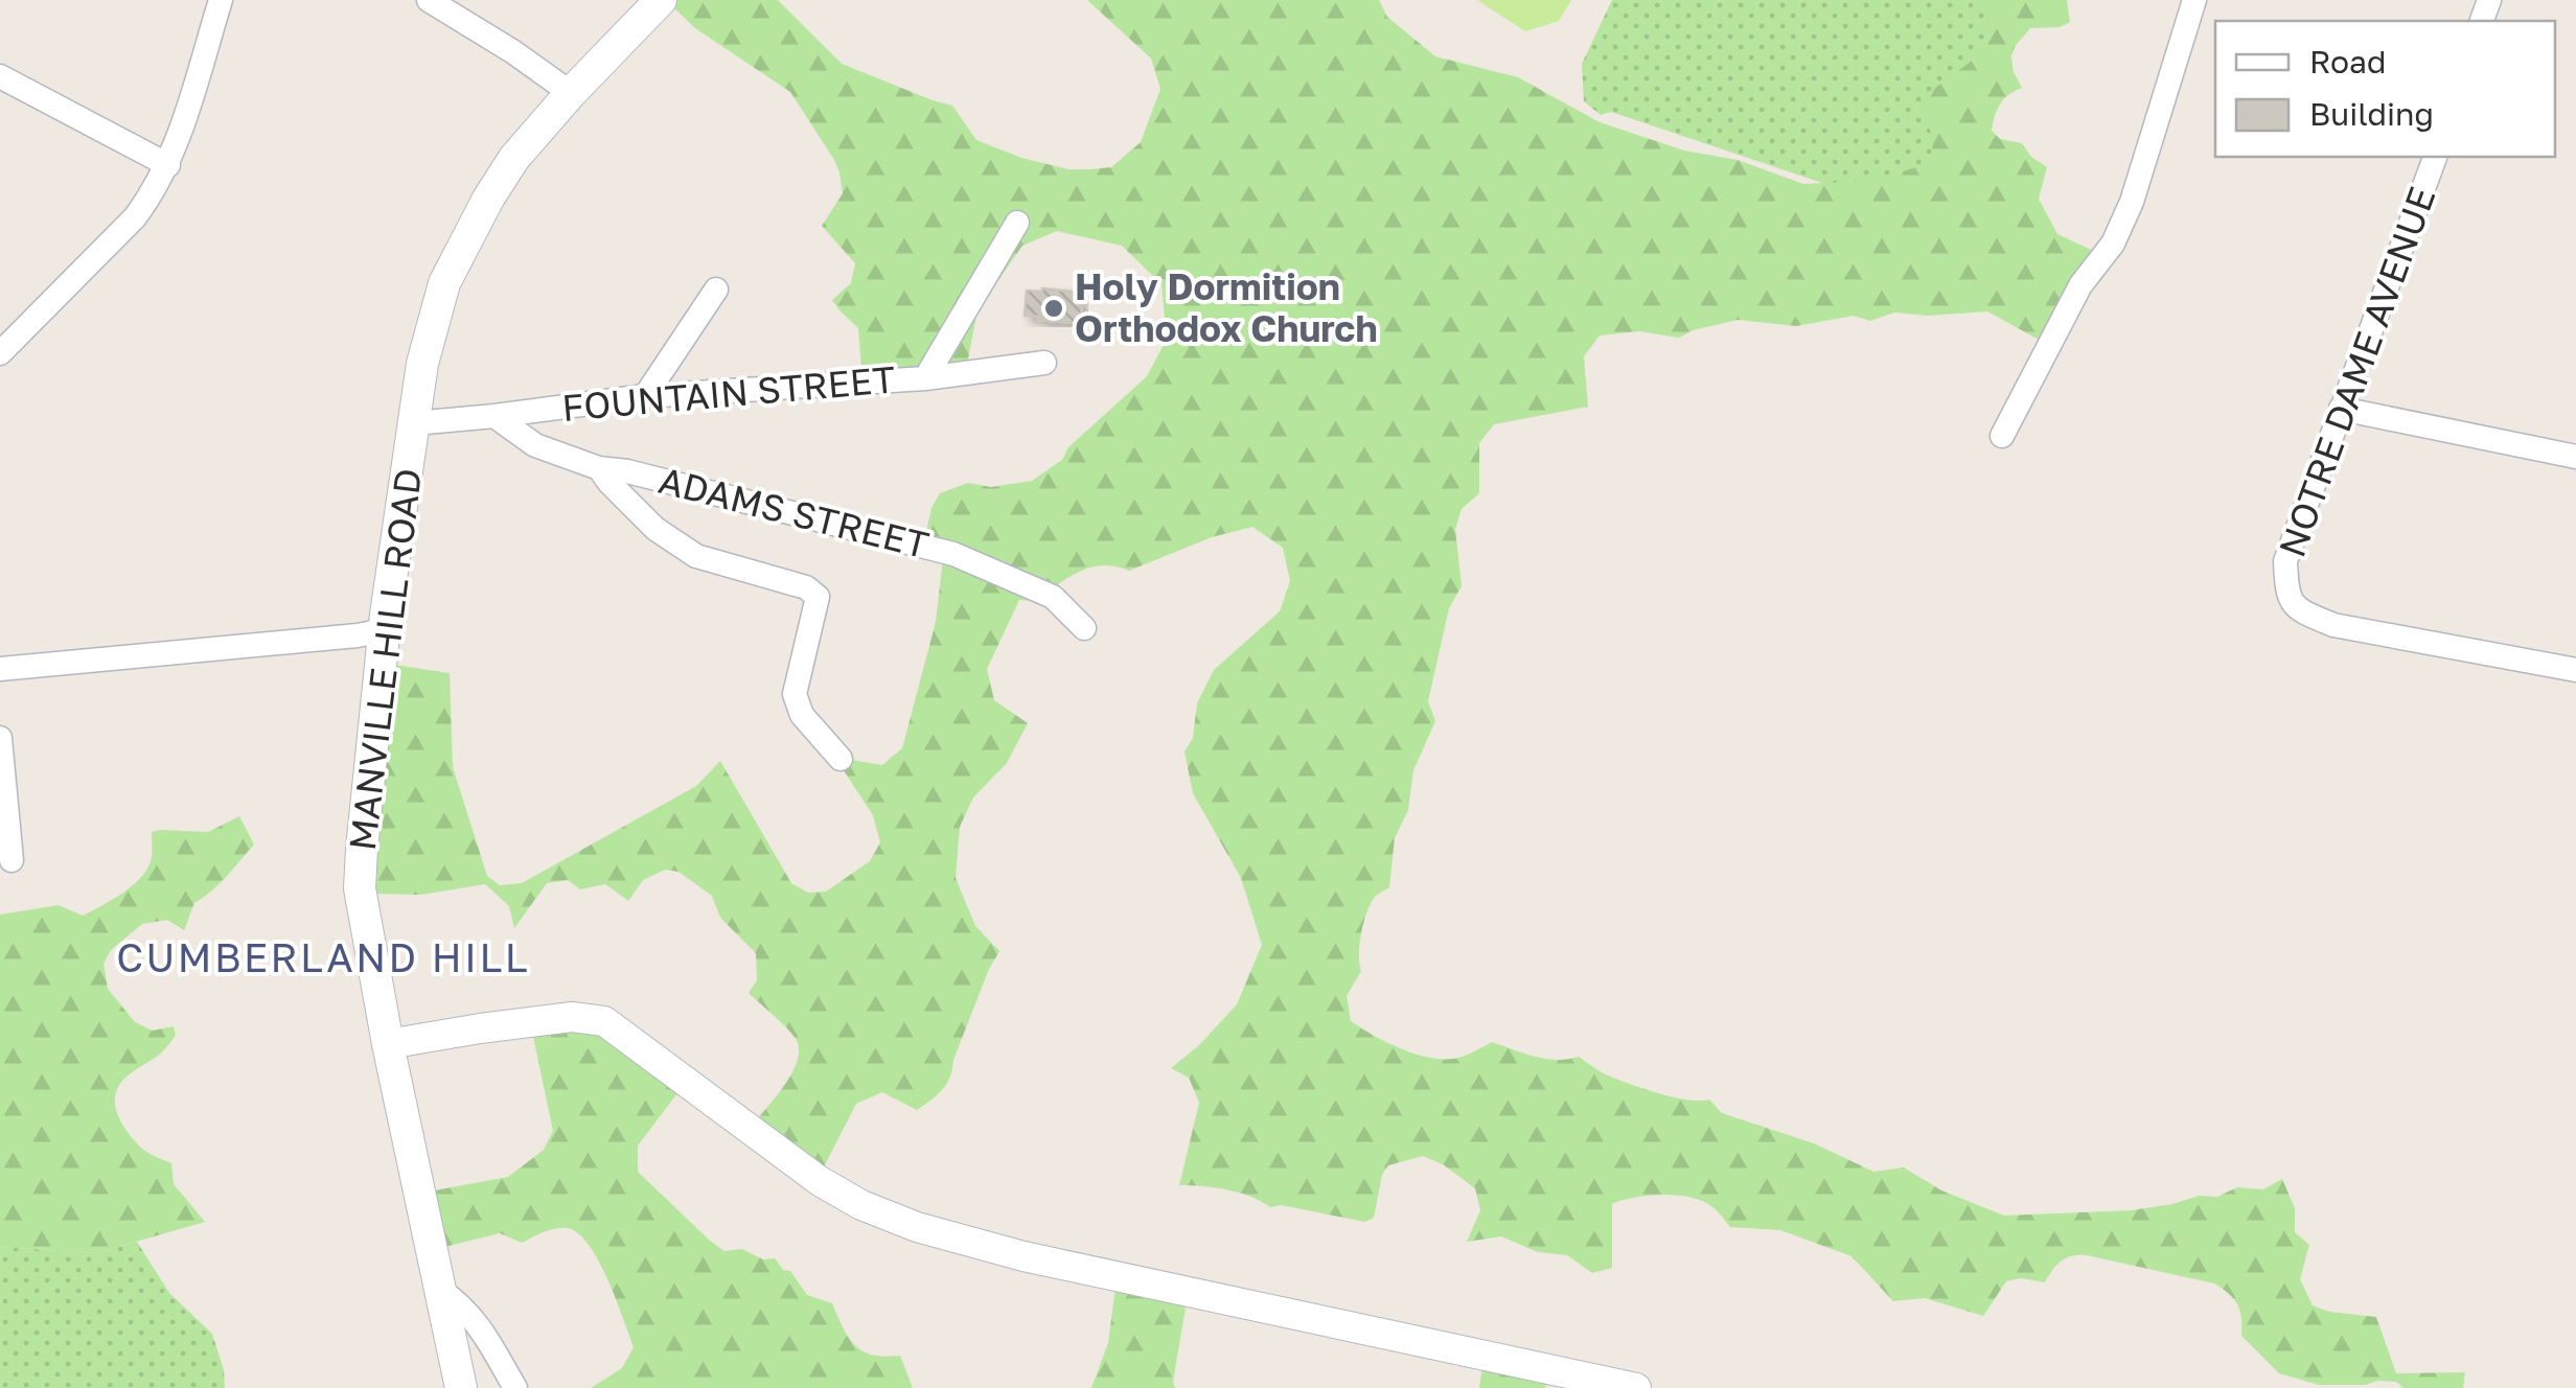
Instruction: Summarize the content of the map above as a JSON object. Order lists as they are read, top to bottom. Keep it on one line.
{"streets":{"main road":["MANVILLE HILL ROAD"],"street":["NOTRE DAME AVENUE","FOUNTAIN STREET","ADAMS STREET"]},"crossings":[["FOUNTAIN STREET","ADAMS STREET"],["FOUNTAIN STREET","MANVILLE HILL ROAD"]],"districts":["CUMBERLAND HILL"],"places":["Holy Dormition Orthodox Church"],"legend":["Road","Building"]}
